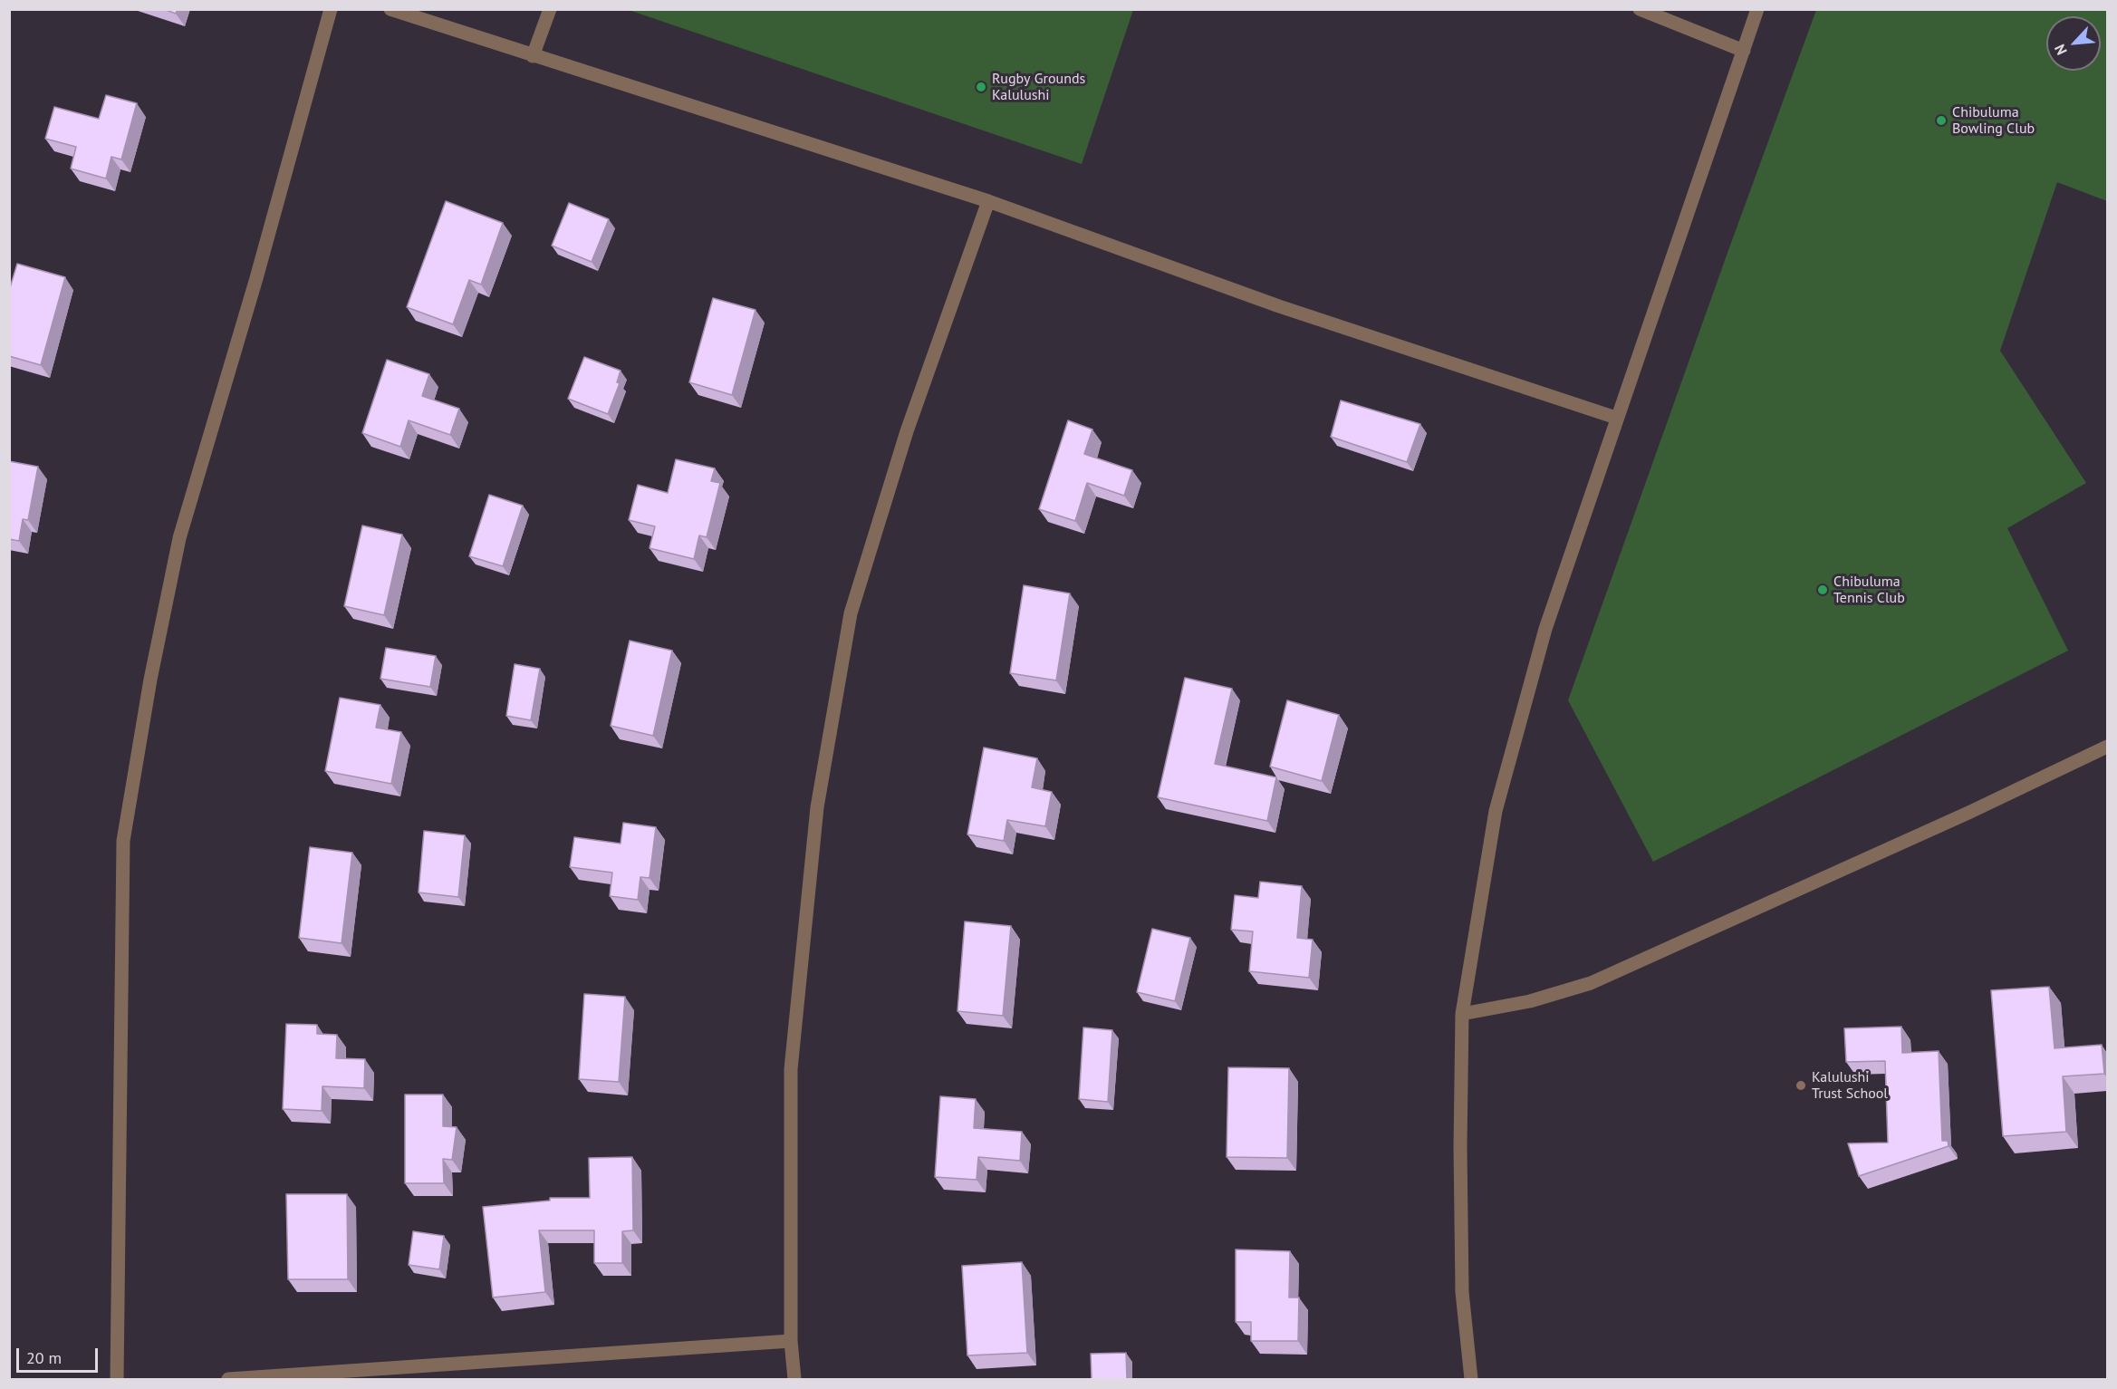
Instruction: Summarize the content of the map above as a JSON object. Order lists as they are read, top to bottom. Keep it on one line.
{"places":["Rugby Grounds Kalulushi","Chibuluma Bowling Club","Chibuluma Tennis Club","Kalulushi Trust School"],"scale_bar":"20 m","north":"bottom left"}
